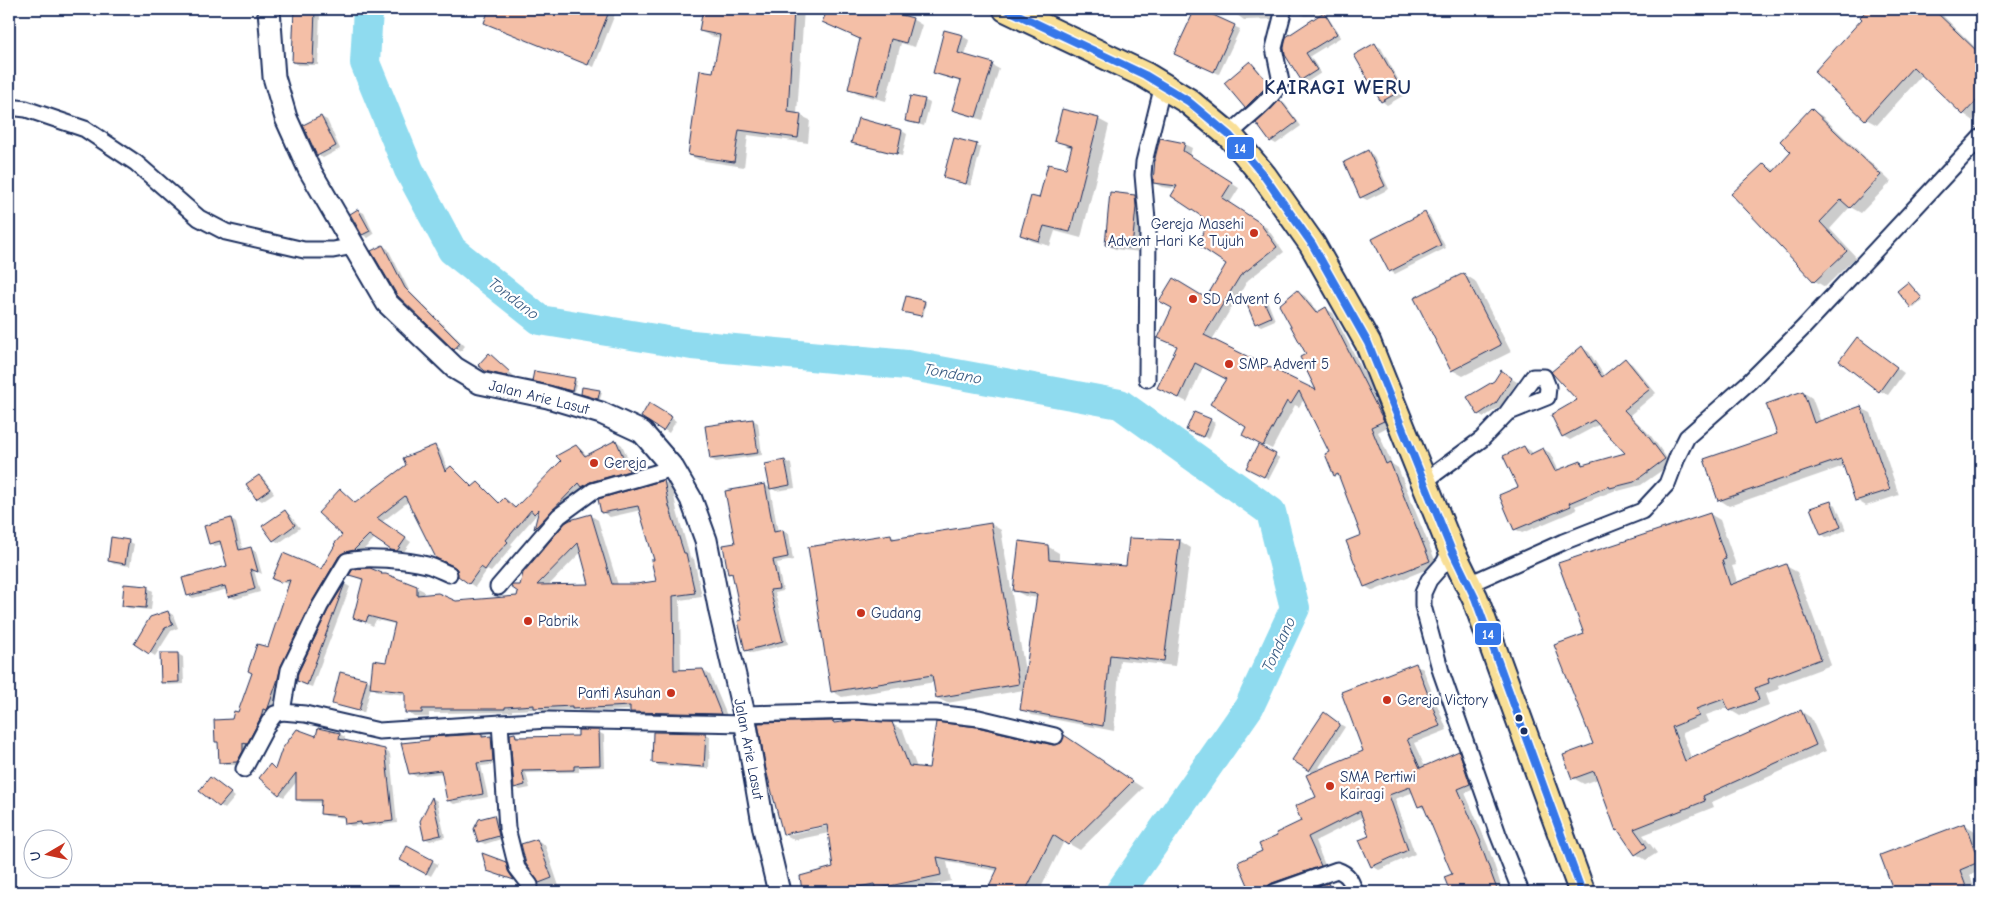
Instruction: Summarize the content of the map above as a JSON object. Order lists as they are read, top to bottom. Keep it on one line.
{"streets":{"main road":["Jalan Arie Lasut"]},"districts":["KAIRAGI WERU"],"water":["Tondano"],"places":["Gereja Masehi Advent Hari Ke Tujuh","SD Advent 6","SMP Advent 5","Gereja","Gudang","Pabrik","Panti Asuhan","Gereja Victory","SMA Pertiwi Kairagi"],"lines":["transit line 14"],"north":"left"}
